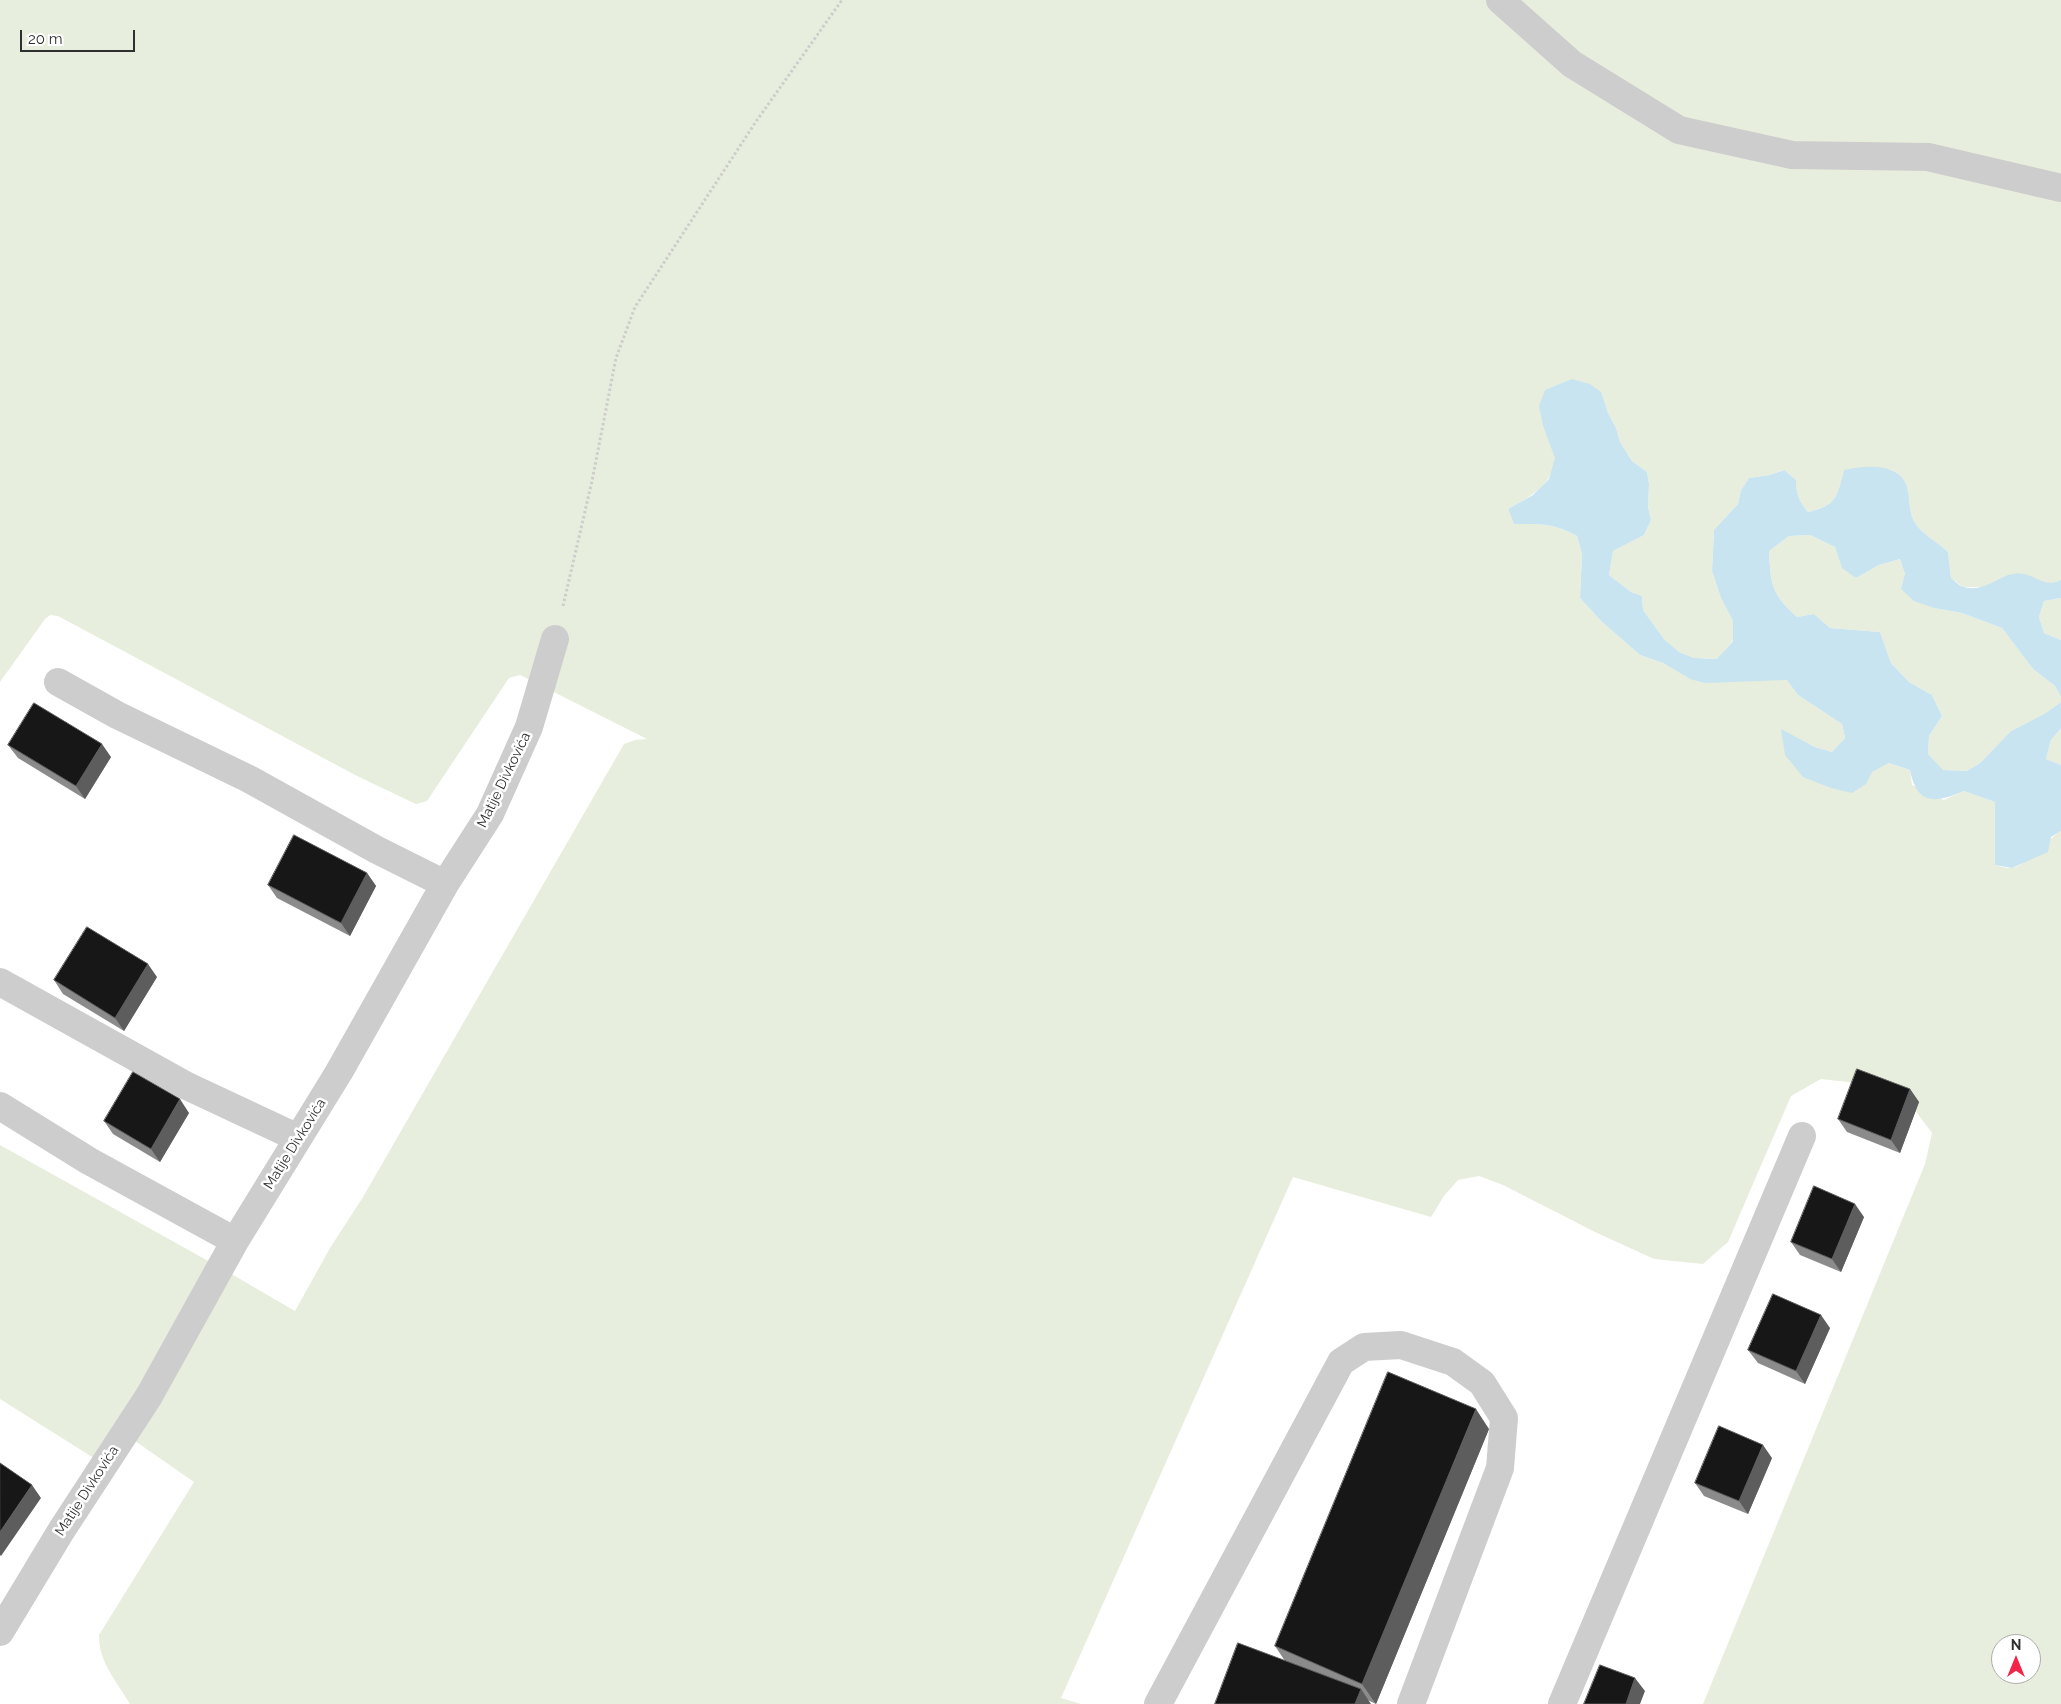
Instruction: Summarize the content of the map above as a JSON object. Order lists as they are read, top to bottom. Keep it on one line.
{"streets":{"street":["Matije Divkovića"]},"scale_bar":"20 m","north":"top"}
